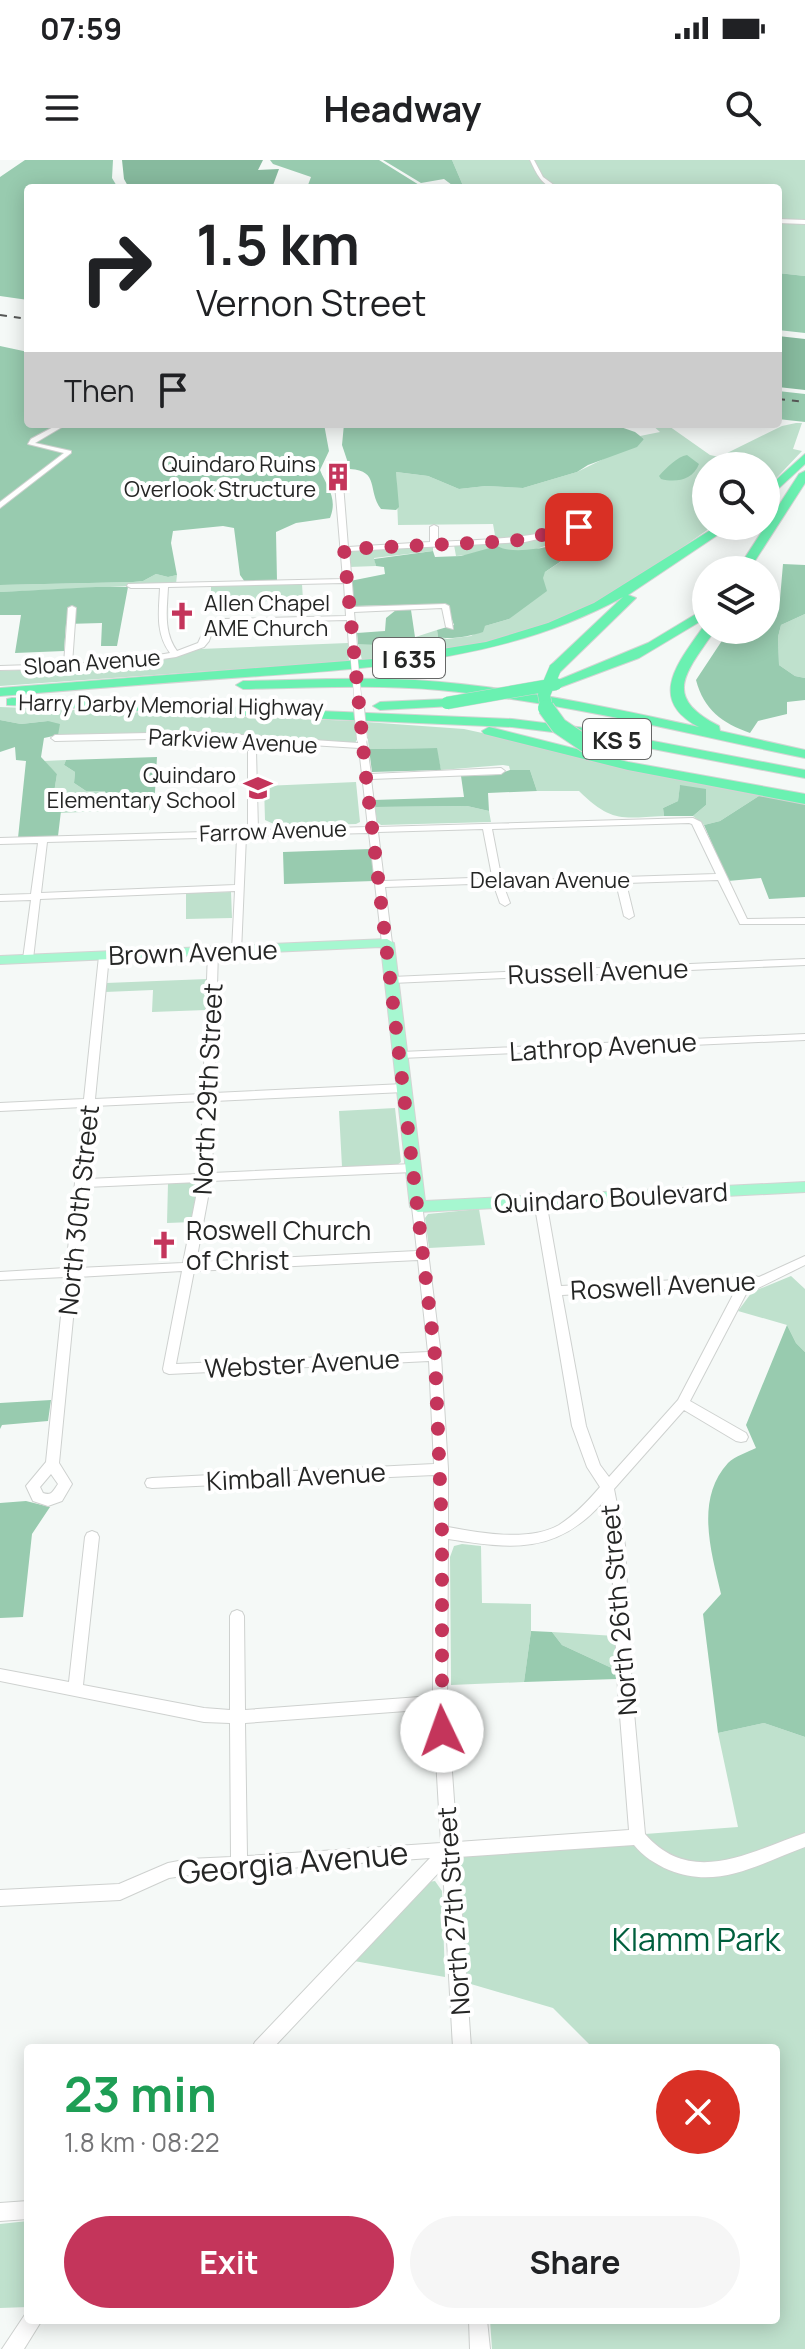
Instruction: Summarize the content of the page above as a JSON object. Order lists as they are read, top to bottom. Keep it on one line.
{"streets":{"highway":["I 635","Harry Darby Memorial Highway","KS 5"],"main road":["Brown Avenue","Quindaro Boulevard","North 27th Street"],"street":["Sloan Avenue","Parkview Avenue","Farrow Avenue","Delavan Avenue","Russell Avenue","Lathrop Avenue","North 29th Street","North 30th Street","Roswell Avenue","Webster Avenue","Kimball Avenue","North 26th Street","Georgia Avenue"]},"crossings":[["Sloan Avenue","North 27th Street"],["Harry Darby Memorial Highway","KS 5"],["Parkview Avenue","North 27th Street"],["Farrow Avenue","Delavan Avenue"],["Farrow Avenue","North 29th Street"],["Farrow Avenue","North 27th Street"],["Delavan Avenue","North 27th Street"],["Brown Avenue","North 29th Street"],["Brown Avenue","North 30th Street"],["Brown Avenue","North 27th Street"],["Russell Avenue","North 27th Street"],["Lathrop Avenue","North 27th Street"],["North 29th Street","Webster Avenue"],["Quindaro Boulevard","North 26th Street"],["Quindaro Boulevard","North 27th Street"],["Roswell Avenue","North 26th Street"],["Webster Avenue","North 27th Street"],["Kimball Avenue","North 27th Street"],["North 26th Street","Georgia Avenue"],["Georgia Avenue","North 27th Street"]],"parks":["Klamm Park"],"places":{"building":["Quindaro Ruins Overlook Structure"],"church":["Allen Chapel AME Church","Roswell Church of Christ"],"school or university":["Quindaro Elementary School"]},"page":{"status":"07:59","header":"Headway","turn":["1.5 km","Vernon Street"],"then":"Then","heading":["23 min","1.8 km · 08:22"],"buttons":["Exit","Share"]}}
